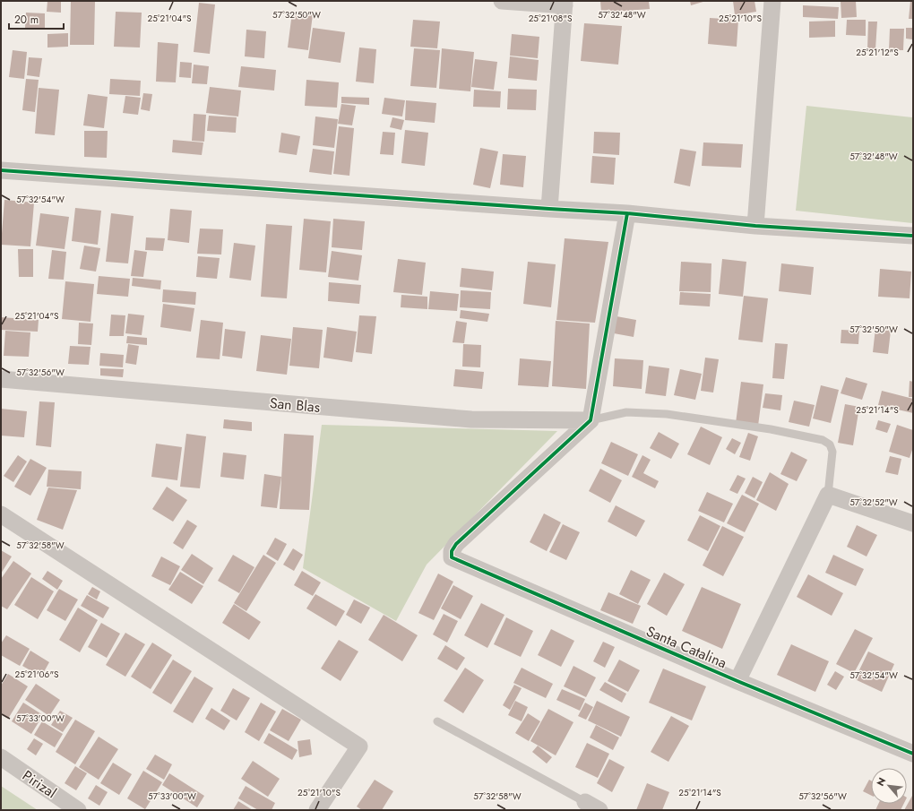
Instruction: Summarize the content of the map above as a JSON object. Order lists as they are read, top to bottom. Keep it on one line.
{"streets":{"street":["San Blas","Santa Catalina","Pirizal"]},"crossings":[["San Blas","Santa Catalina"]],"scale_bar":"20 m","north":"top left","coordinates":["57°32'50\"W","57°32'48\"W","25°21'04\"S","25°21'08\"S","25°21'10\"S","25°21'12\"S","57°32'54\"W","57°32'56\"W","25°21'14\"S","57°32'52\"W","57°32'58\"W","25°21'06\"S","57°33'00\"W"]}
